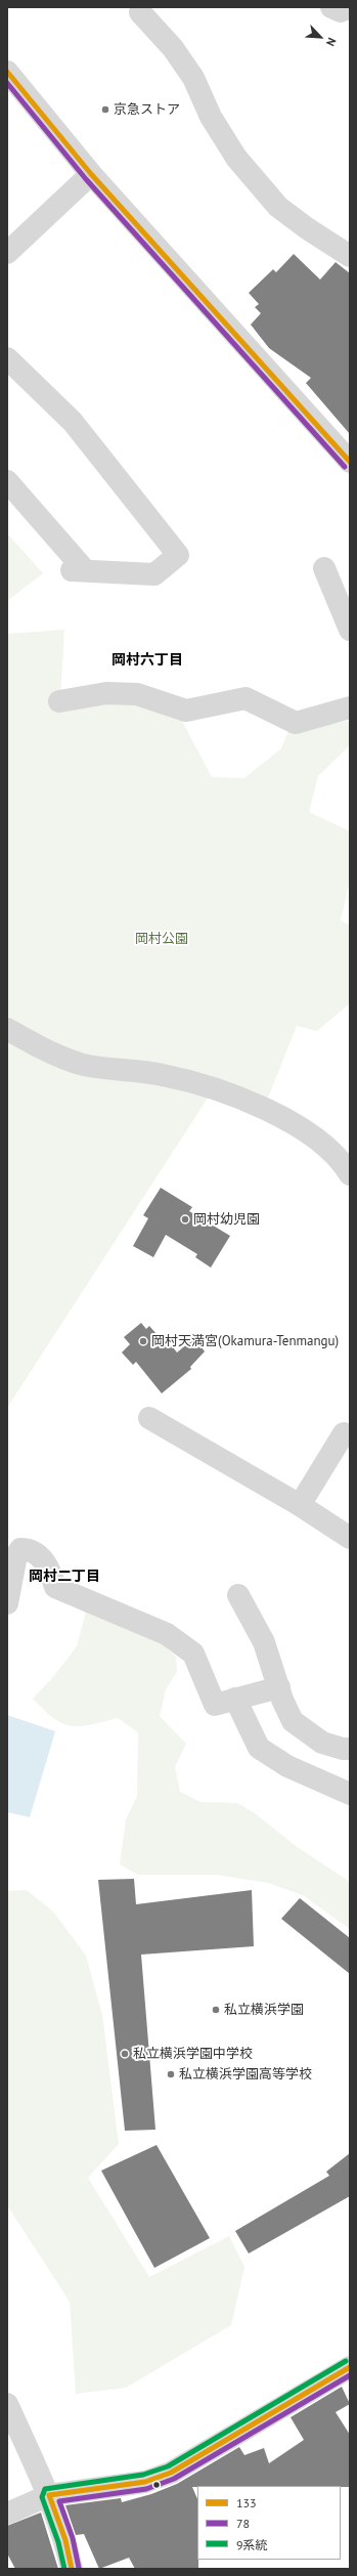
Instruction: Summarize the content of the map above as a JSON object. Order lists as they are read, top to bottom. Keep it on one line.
{"districts":["岡村六丁目","岡村二丁目"],"parks":["岡村公園"],"places":["京急ストア","岡村幼児園","岡村天満宮(Okamura-Tenmangu)","私立横浜学園","私立横浜学園中学校","私立横浜学園高等学校"],"lines":["transit line 133","transit line 78","transit line 9系統"],"legend":["133","78","9系統"],"north":"bottom right"}
